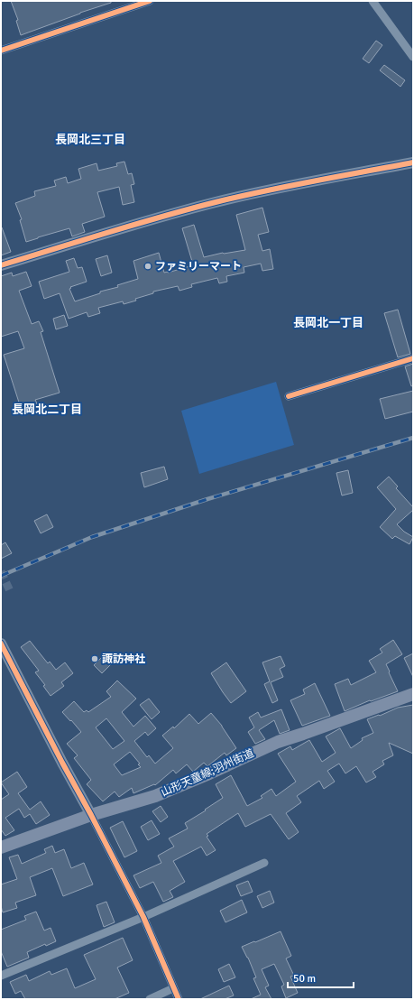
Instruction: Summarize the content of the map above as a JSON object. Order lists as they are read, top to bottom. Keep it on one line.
{"streets":{"main road":["山形天童線;羽州街道"]},"districts":["長岡北三丁目","長岡北一丁目","長岡北二丁目"],"places":["ファミリーマート","諏訪神社"],"scale_bar":"50 m"}
